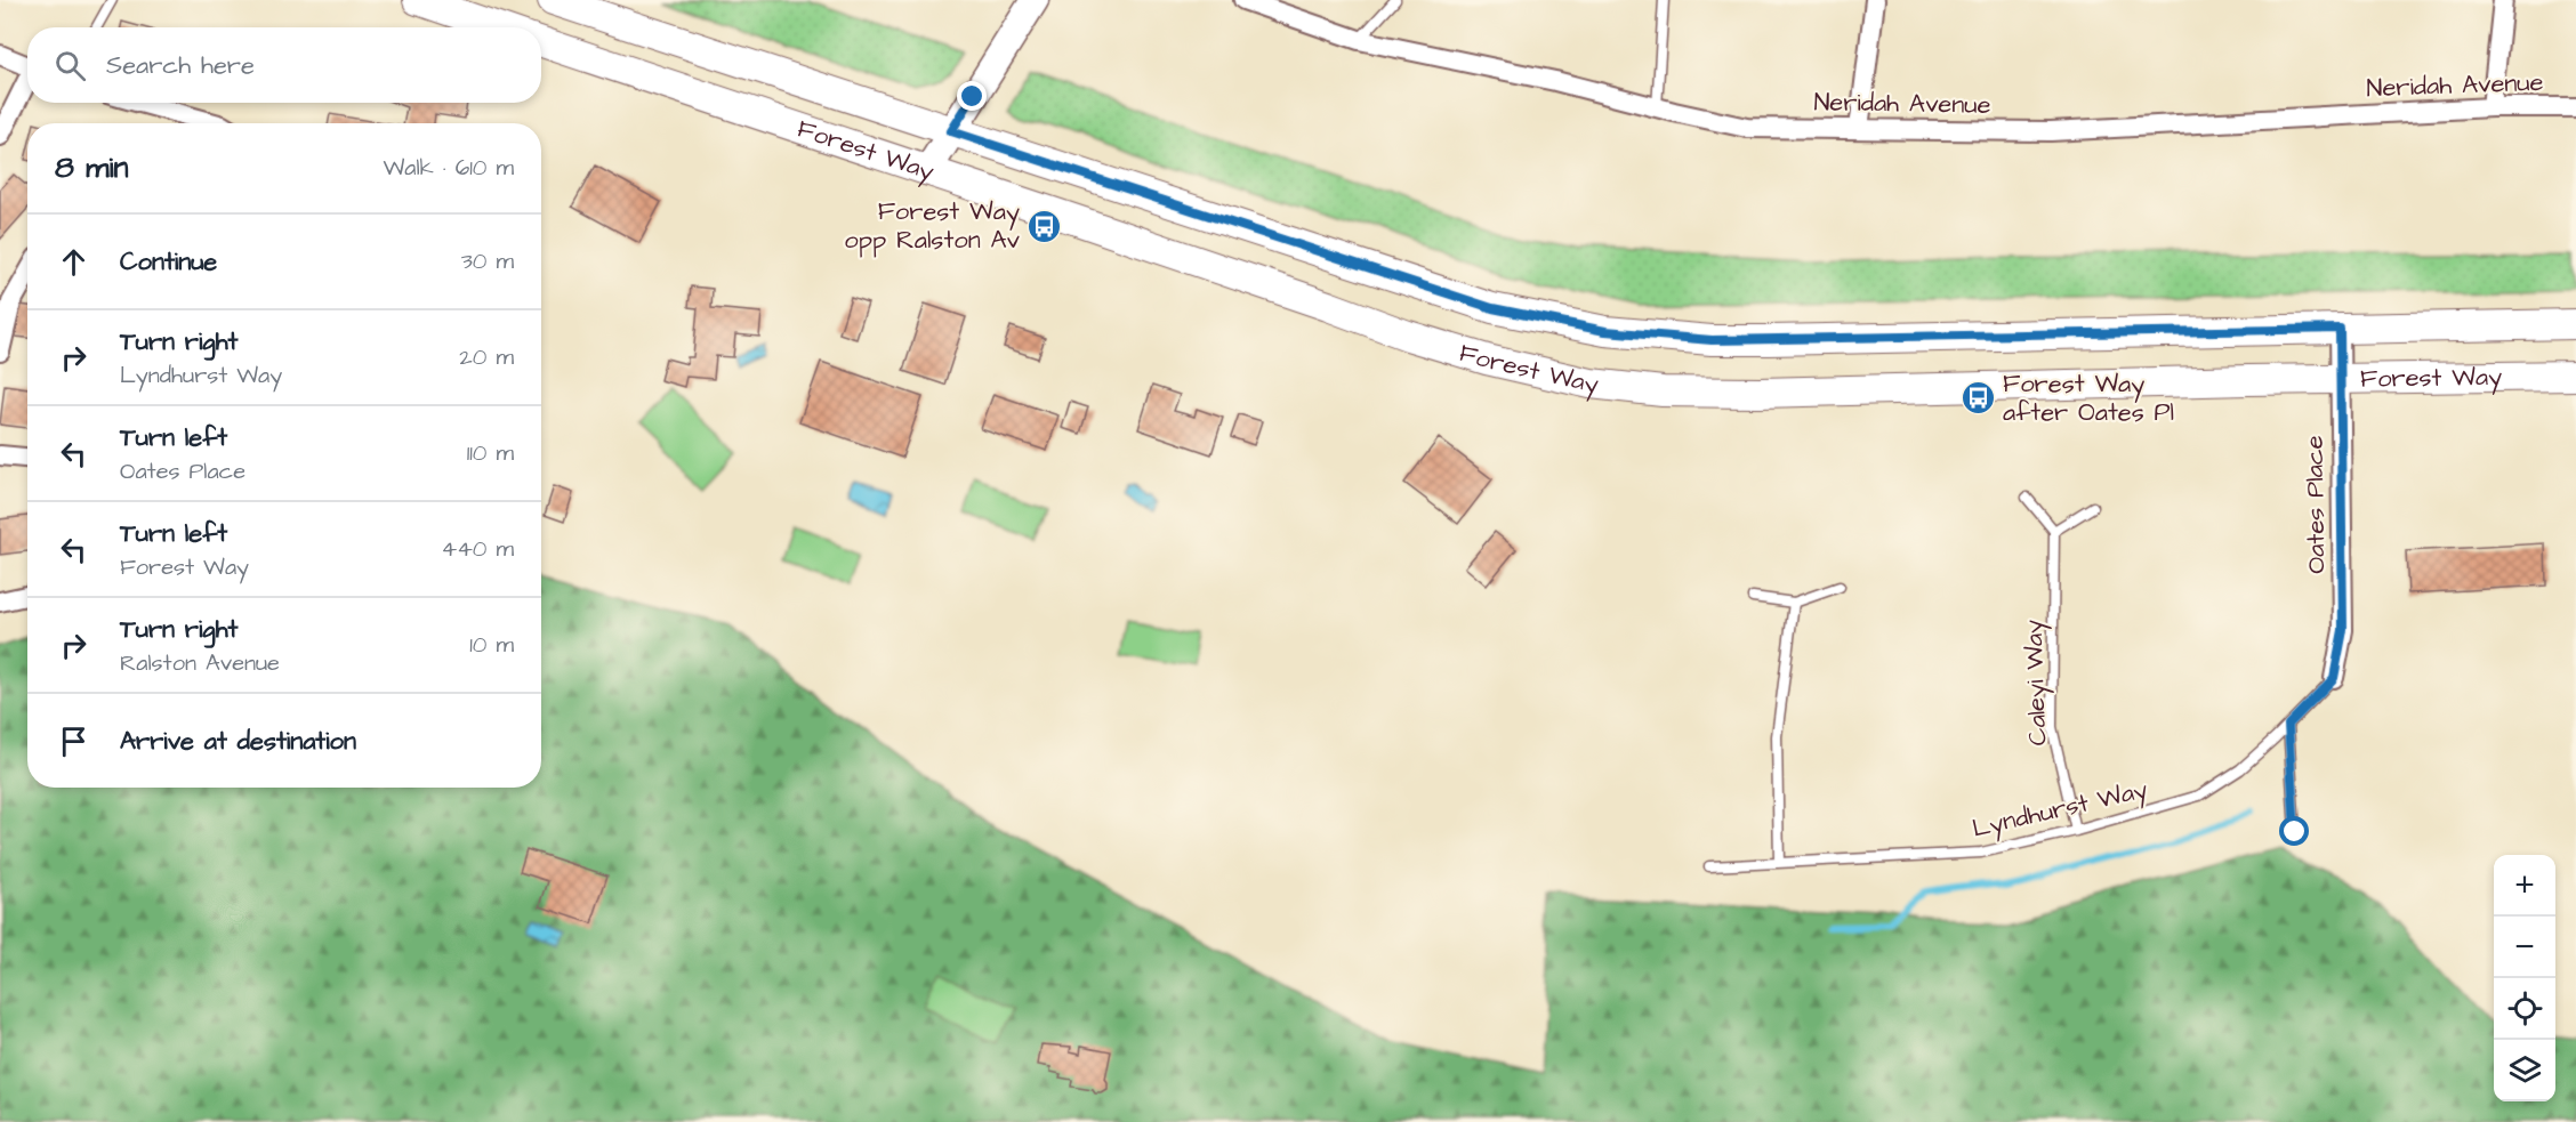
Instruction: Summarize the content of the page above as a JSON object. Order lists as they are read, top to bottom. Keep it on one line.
{"streets":{"main road":["Forest Way"],"street":["Neridah Avenue","Oates Place"],"lane":["Caleyi Way","Lyndhurst Way"]},"crossings":[["Forest Way","Oates Place"],["Oates Place","Lyndhurst Way"],["Caleyi Way","Lyndhurst Way"]],"places":{"bus stop":["Forest Way opp Ralston Av","Forest Way after Oates Pl"]},"page":{"search":"Search here","heading":["8 min","Walk · 610 m"],"list":[["Continue","30 m"],["Turn right","Lyndhurst Way","20 m"],["Turn left","Oates Place","110 m"],["Turn left","Forest Way","440 m"],["Turn right","Ralston Avenue","10 m"],"Arrive at destination"],"map_buttons":["+","−"]}}
